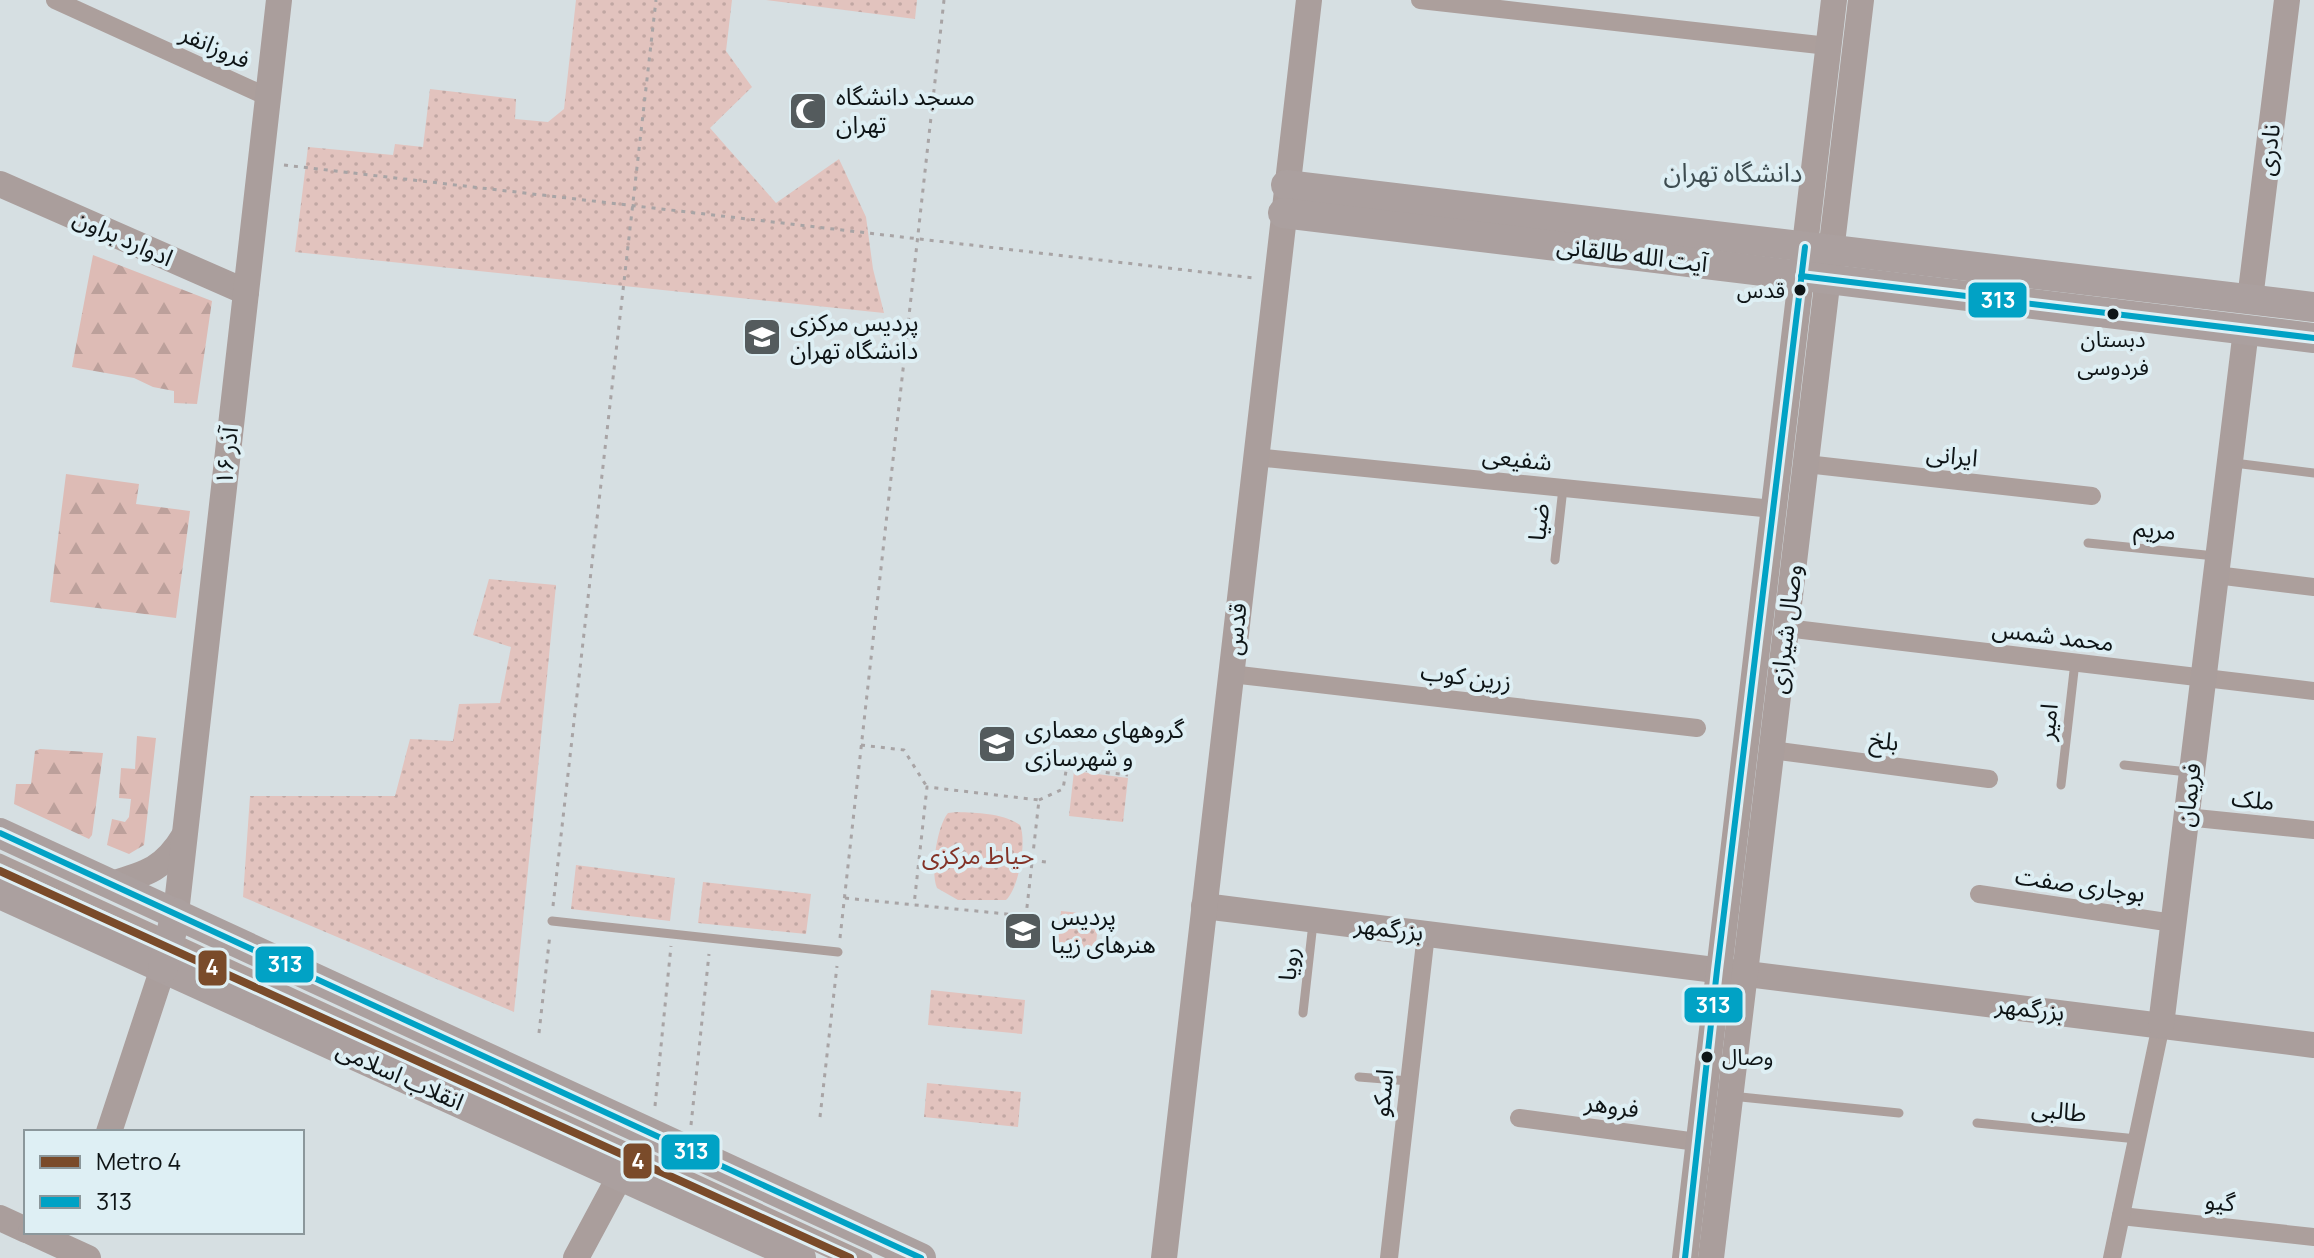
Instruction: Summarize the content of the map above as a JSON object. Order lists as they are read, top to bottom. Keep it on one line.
{"streets":{"main road":["آیت الله طالقانی","انقلاب اسلامی"],"street":["فروزانفر","نادری","ادوارد براون","۱۶ آذر","ایرانی","شفیعی","قدس","وصال شیرازی","محمد شمس","زرین کوب","بلخ","فریمان","ملک","بوجاری صفت","بزرگمهر","اسکو","فروهر","گیو"],"lane":["ضیا","مریم","امیر","رویا","طالبی"]},"crossings":[["فروزانفر","۱۶ آذر"],["نادری","آیت الله طالقانی"],["ادوارد براون","۱۶ آذر"],["آیت الله طالقانی","قدس"],["آیت الله طالقانی","وصال شیرازی"],["آیت الله طالقانی","فریمان"],["۱۶ آذر","انقلاب اسلامی"],["ایرانی","وصال شیرازی"],["شفیعی","ضیا"],["شفیعی","قدس"],["شفیعی","وصال شیرازی"],["مریم","فریمان"],["قدس","زرین کوب"],["قدس","بزرگمهر"],["وصال شیرازی","محمد شمس"],["وصال شیرازی","بلخ"],["وصال شیرازی","بزرگمهر"],["وصال شیرازی","فروهر"],["محمد شمس","امیر"],["محمد شمس","فریمان"],["فریمان","ملک"],["فریمان","بوجاری صفت"],["فریمان","بزرگمهر"],["فریمان","طالبی"],["فریمان","گیو"],["بزرگمهر","رویا"],["بزرگمهر","اسکو"]],"districts":["دانشگاه تهران"],"parks":["حیاط مرکزی"],"places":{"mosque":["مسجد دانشگاه تهران"],"other":["قدس","دبستان فردوسی","وصال"],"school or university":["پردیس مرکزی دانشگاه‌ تهران","گروههای معماری و شهرسازی","پردیس هنرهای زیبا"]},"lines":["transit line 313","metro line 4"],"legend":["Metro 4","313"]}
